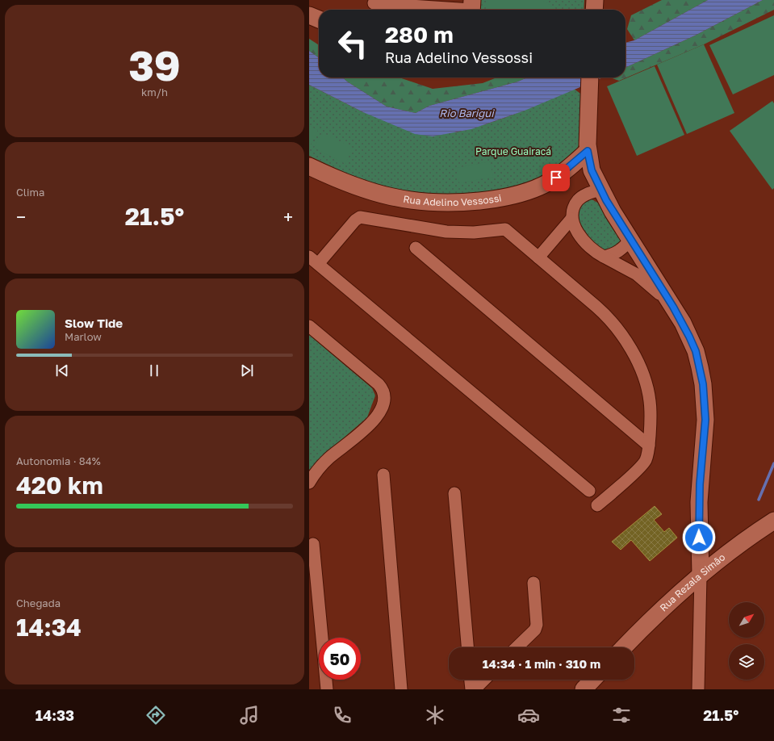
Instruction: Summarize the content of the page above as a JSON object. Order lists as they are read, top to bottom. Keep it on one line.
{"streets":{"main road":["Rua Adelino Vessossi","Rua Rezala Simão"]},"water":["Rio Barigui"],"parks":["Parque Guairacá"],"north":"top right","page":{"tile":[["39","km/h"],"Clima",["Autonomia · 84%","420 km"],["Chegada","14:34"]],"turn":["280 m","Rua Adelino Vessossi"],"heat":["−","21.5°","+"],"song":["Slow Tide","Marlow"],"limit":"50","trip":"14:34 · 1 min · 310 m","tabs":["14:33","21.5°"]}}
